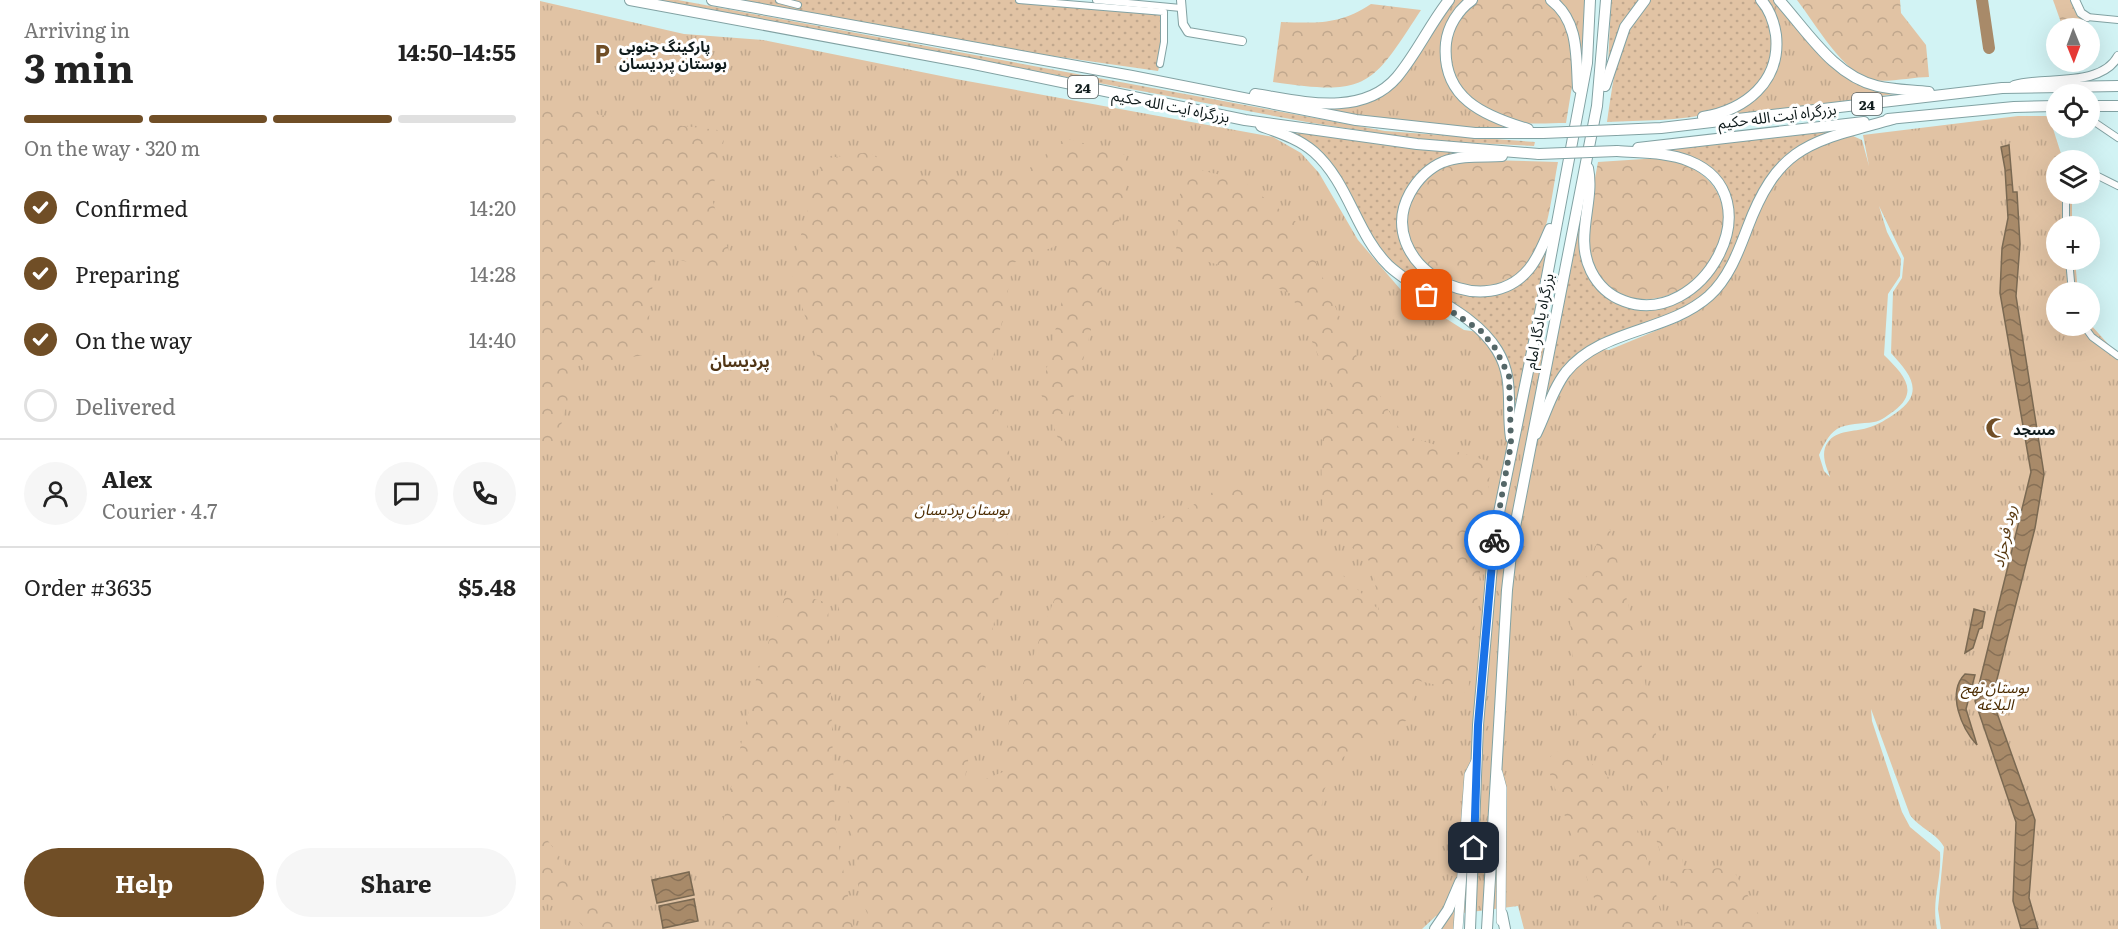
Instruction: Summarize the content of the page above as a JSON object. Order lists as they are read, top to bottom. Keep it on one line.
{"streets":{"highway":["24","بزرگراه آیت الله حکیم","بزرگراه یادگار امام"]},"crossings":[["24","بزرگراه آیت الله حکیم"]],"districts":["پردیسان"],"water":["رود فرحزاد"],"parks":["بوستان پردیسان","بوستان نهج البلاغه"],"places":{"parking":["پارکینگ جنوبی بوستان پردیسان"],"mosque":["مسجد"]},"north":"bottom","page":{"heading":["3 min","Arriving in","14:50–14:55"],"panel":["Alex","Courier · 4.7","Order #3635","$5.48"],"map_buttons":["+","−"],"bar":"On the way · 320 m","list":[["Confirmed","14:20"],["Preparing","14:28"],["On the way","14:40"],"Delivered"],"buttons":["Help","Share"]}}
